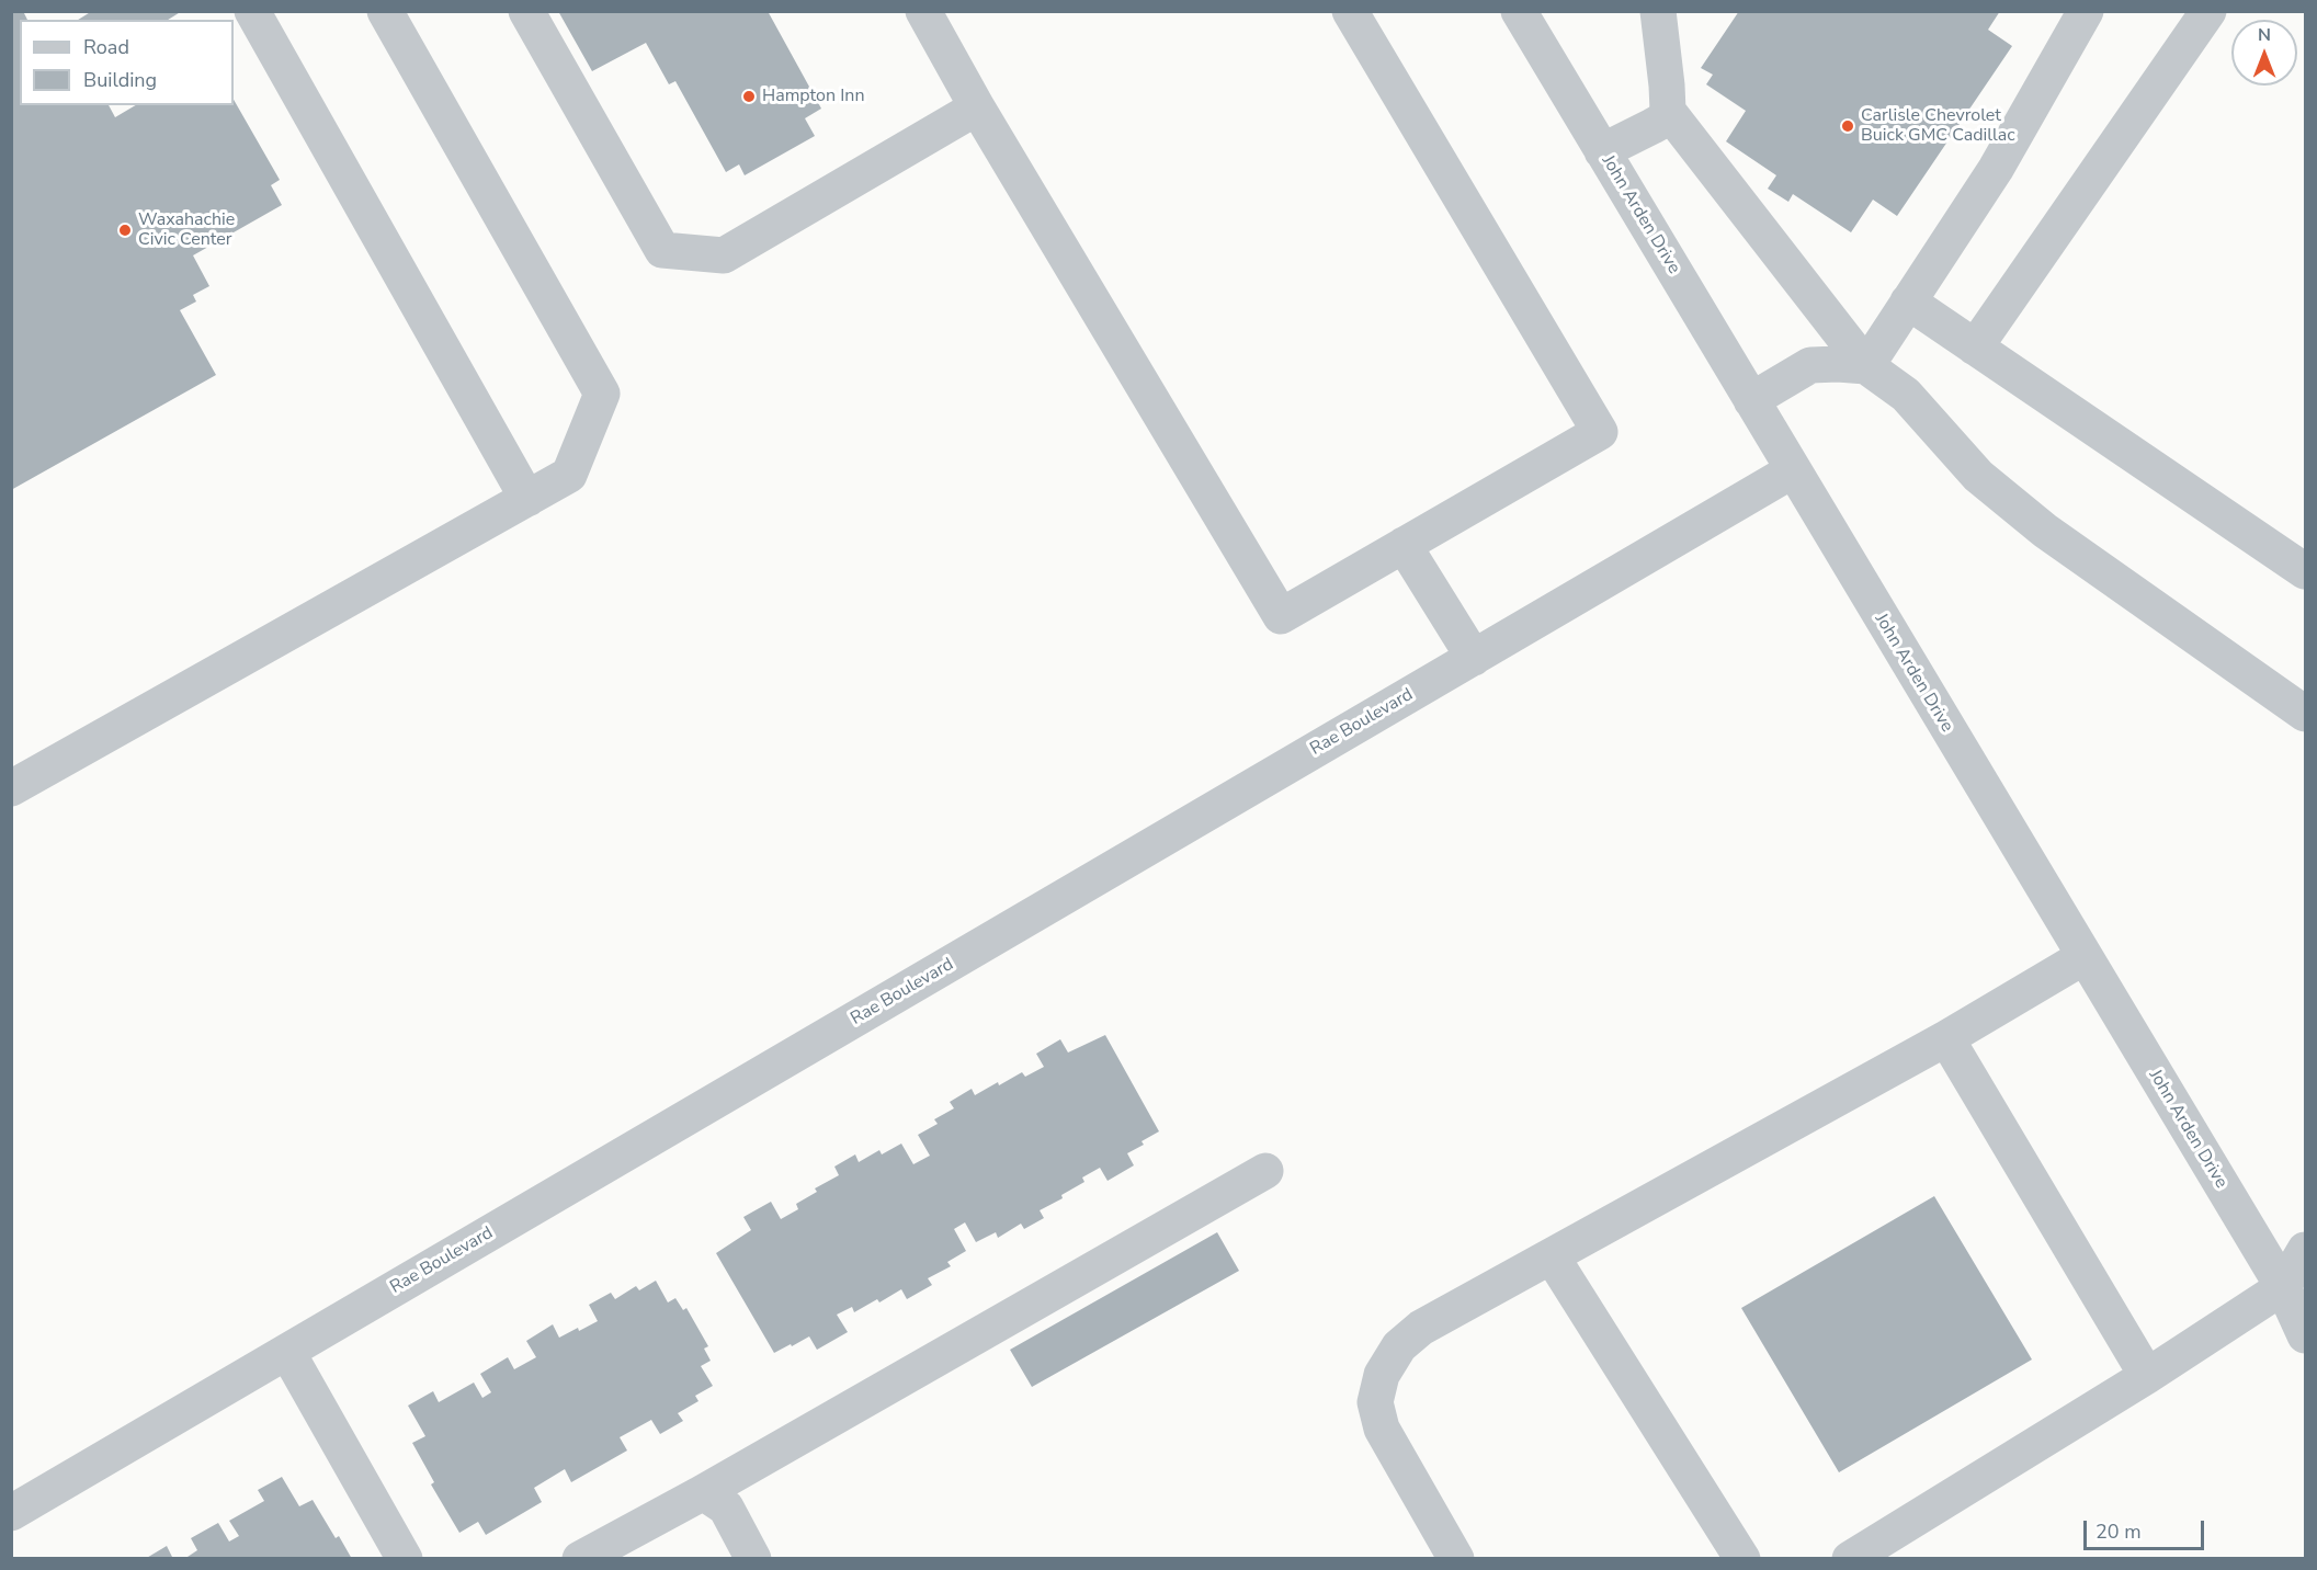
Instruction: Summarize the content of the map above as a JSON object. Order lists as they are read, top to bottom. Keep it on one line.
{"streets":{"street":["John Arden Drive","Rae Boulevard"]},"crossings":[["John Arden Drive","Rae Boulevard"]],"places":["Hampton Inn","Carlisle Chevrolet Buick GMC Cadillac","Waxahachie Civic Center"],"legend":["Road","Building"],"scale_bar":"20 m","north":"top"}
